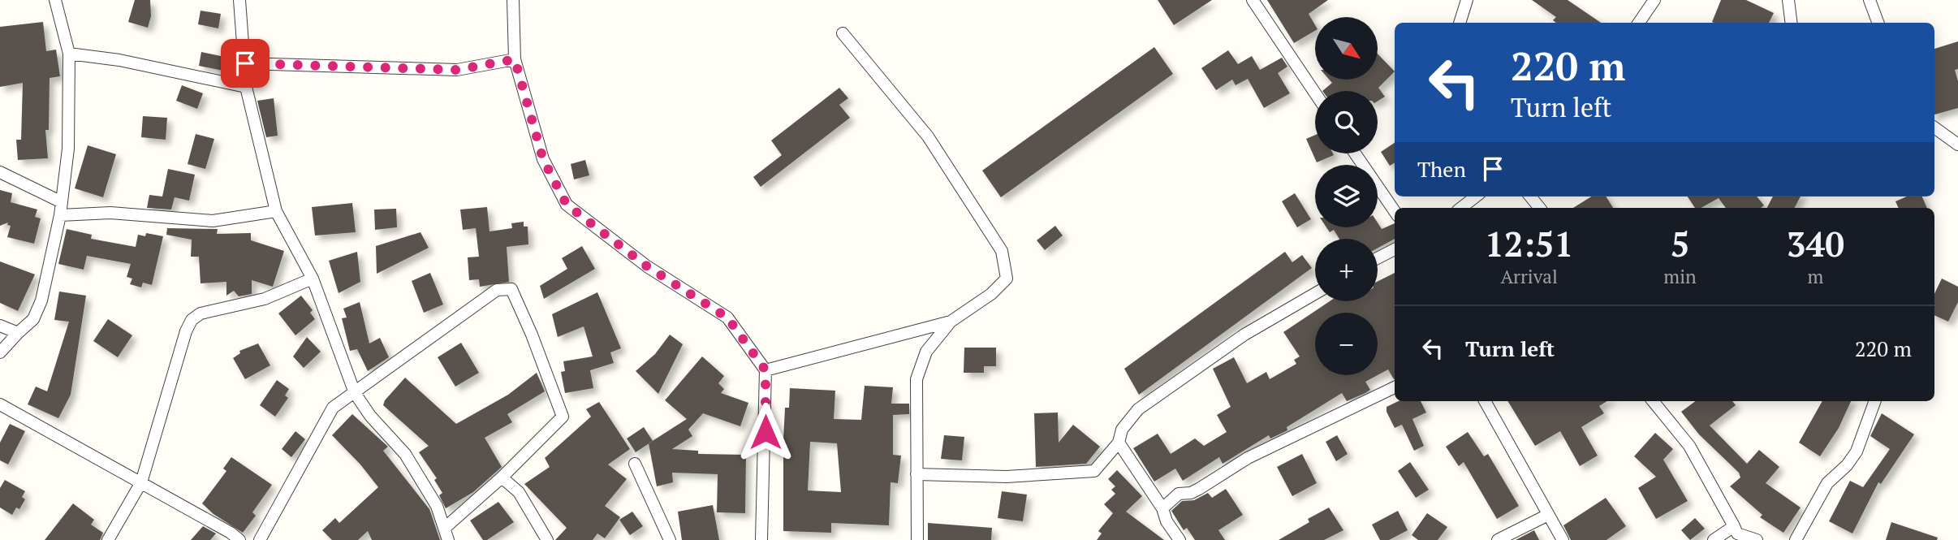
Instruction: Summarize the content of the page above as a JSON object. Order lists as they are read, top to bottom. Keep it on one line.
{"north":"bottom right","page":{"map_buttons":["+","−"],"turn":["220 m","Turn left"],"then":"Then","eta":["12:51","Arrival","5","min","340","m"],"list":[{"name":"Turn left","value":"220 m"}]}}
